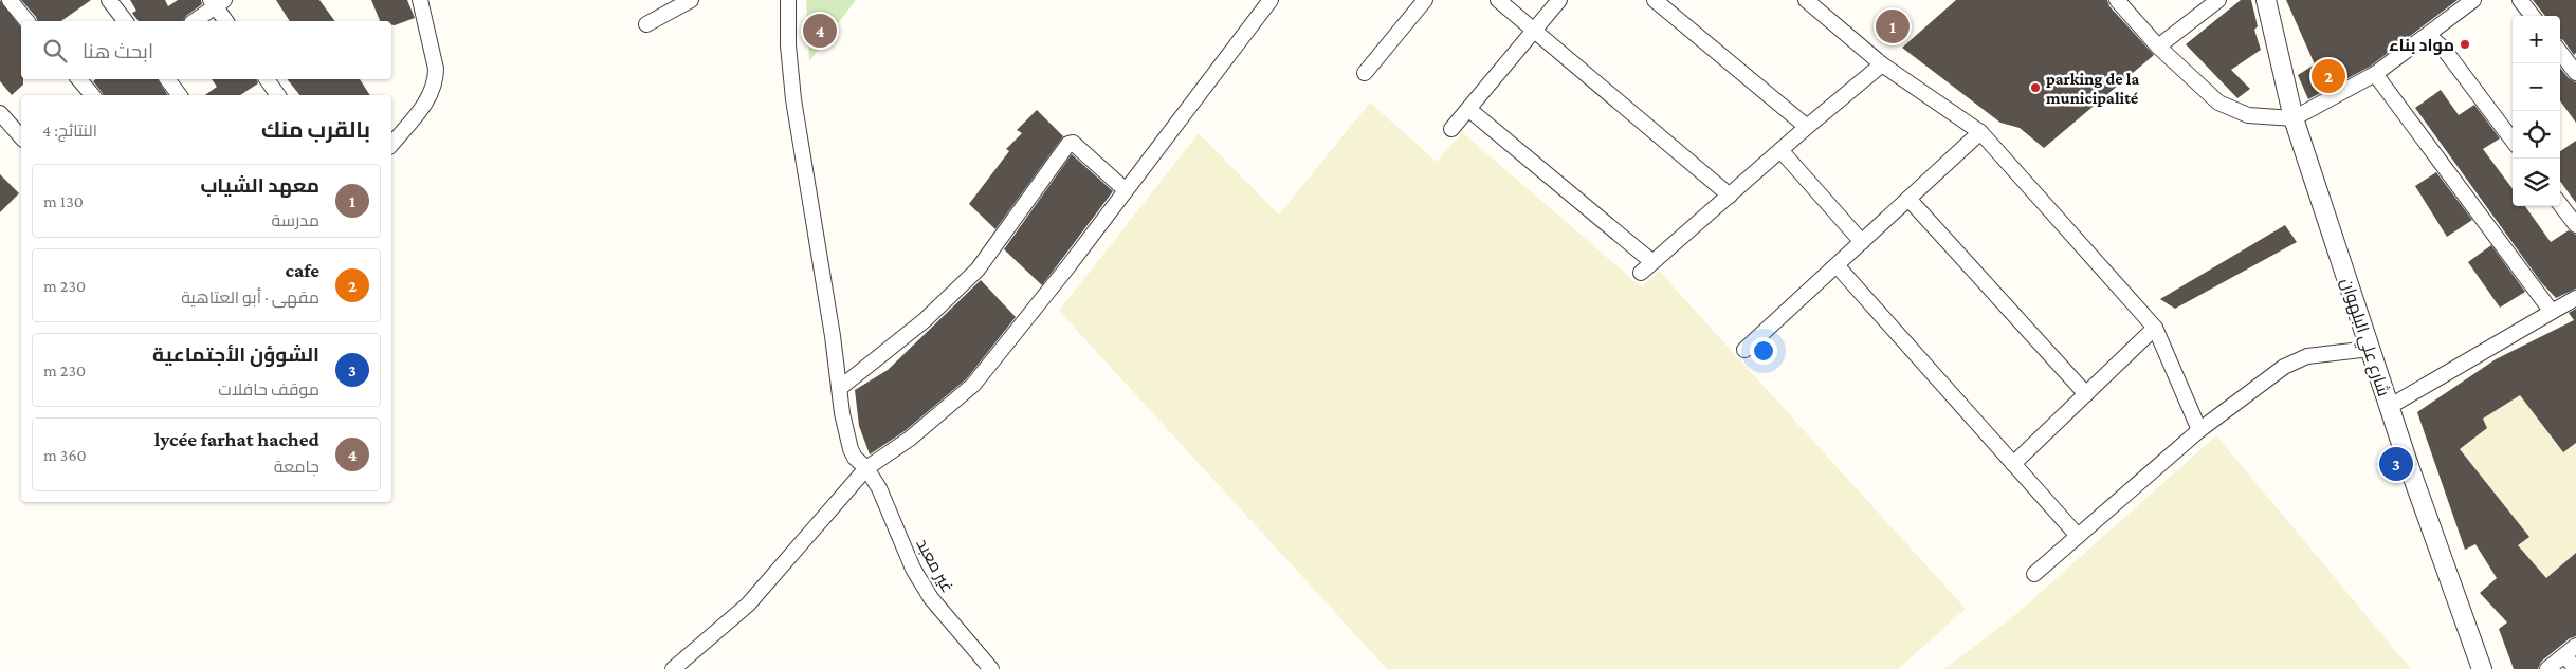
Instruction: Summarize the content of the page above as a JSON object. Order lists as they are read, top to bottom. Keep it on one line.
{"streets":{"street":["شارع علي البلهوان","غير معبد"]},"places":["مواد بناء","parking de la municipalité"],"page":{"pins":["1","4","2","3"],"map_buttons":["+","−"],"search":"ابحث هنا","heading":["بالقرب منك","النتائج: 4"],"list":[{"mark":"1","name":"معهد الشياب","note":"مدرسة","value":"130 m"},{"mark":"2","name":"cafe","note":"مقهى · أبو العتاهية","value":"230 m"},{"mark":"3","name":"الشوؤن الأجتماعية","note":"موقف حافلات","value":"230 m"},{"mark":"4","name":"lycée farhat hached","note":"جامعة","value":"360 m"}]}}
